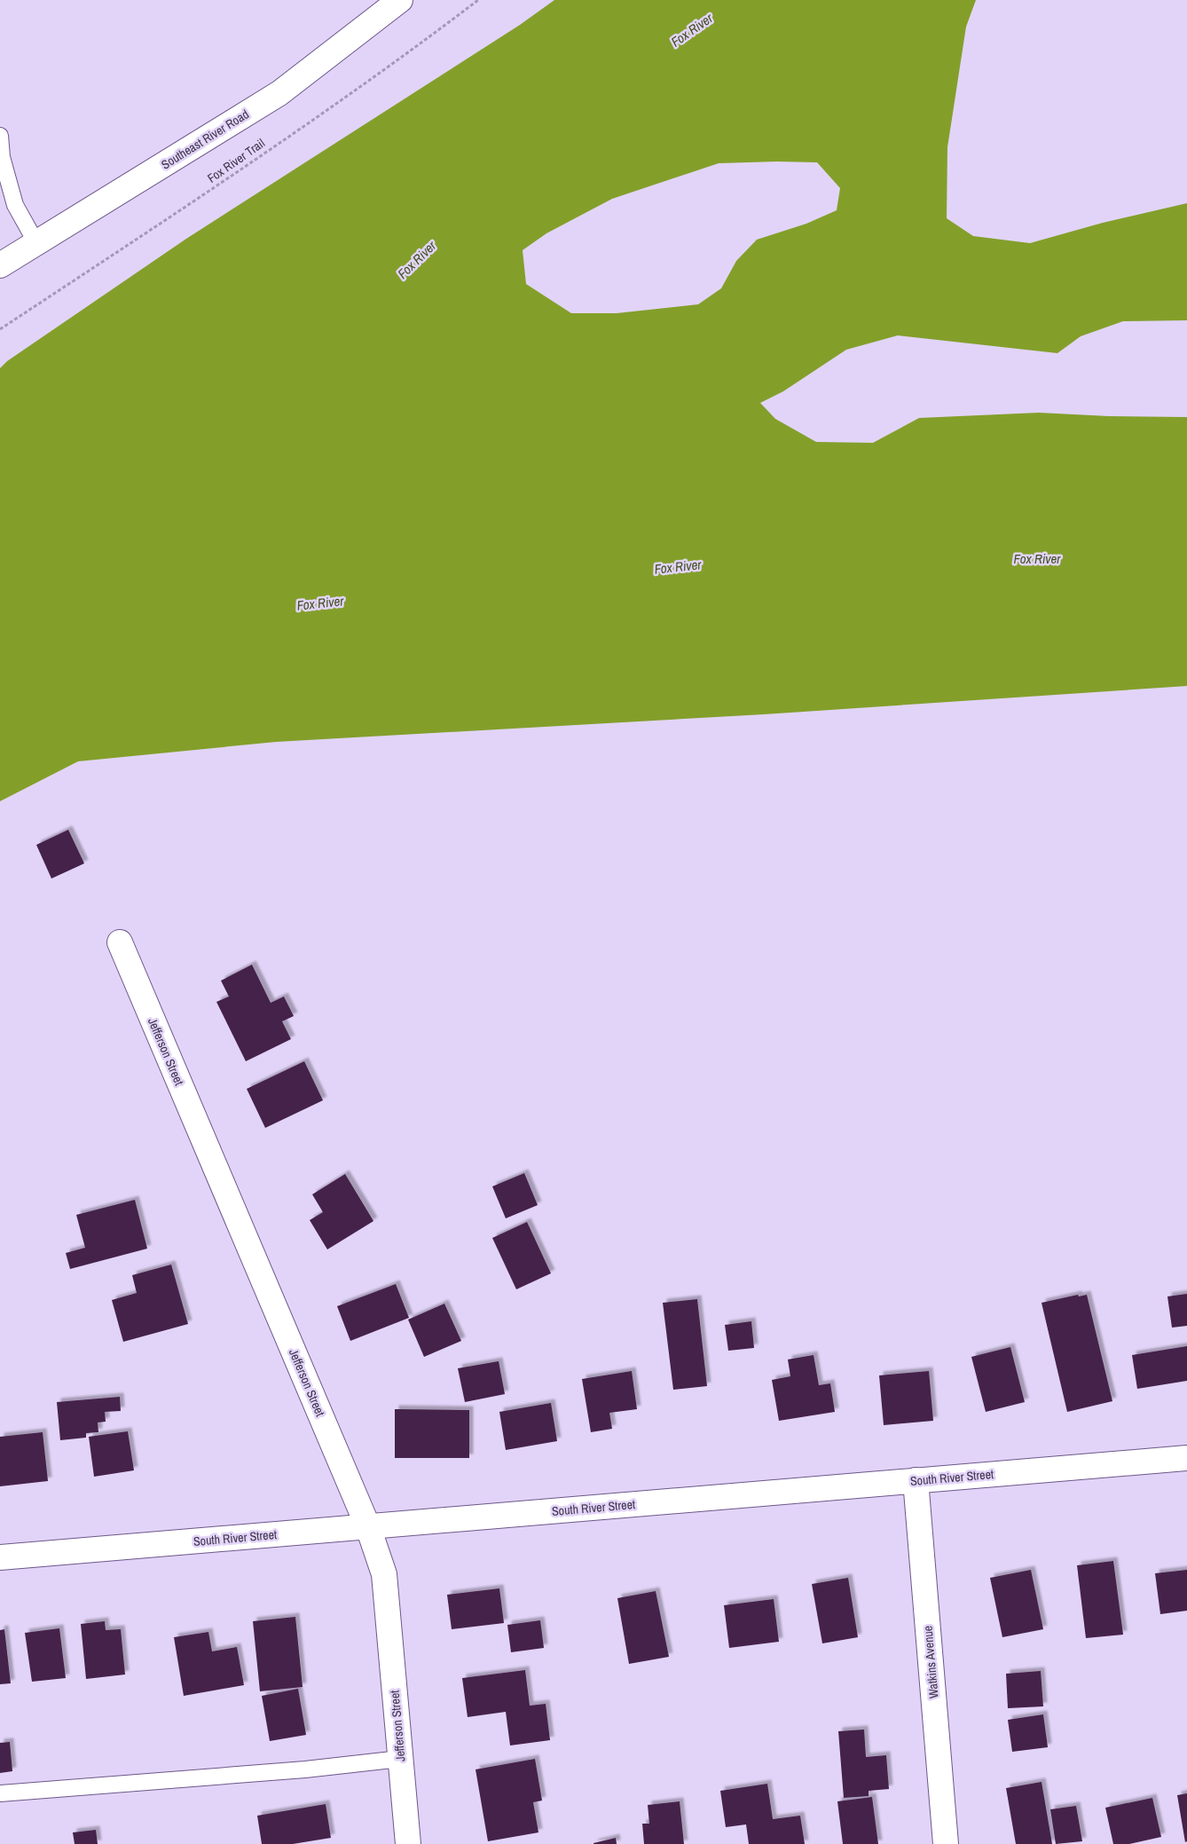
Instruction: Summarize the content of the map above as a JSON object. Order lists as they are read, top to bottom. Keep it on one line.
{"streets":{"street":["Southeast River Road","Jefferson Street","South River Street","Watkins Avenue"],"path":["Fox River Trail"]},"crossings":[["Jefferson Street","South River Street"],["South River Street","Watkins Avenue"]],"water":["Fox River"]}
